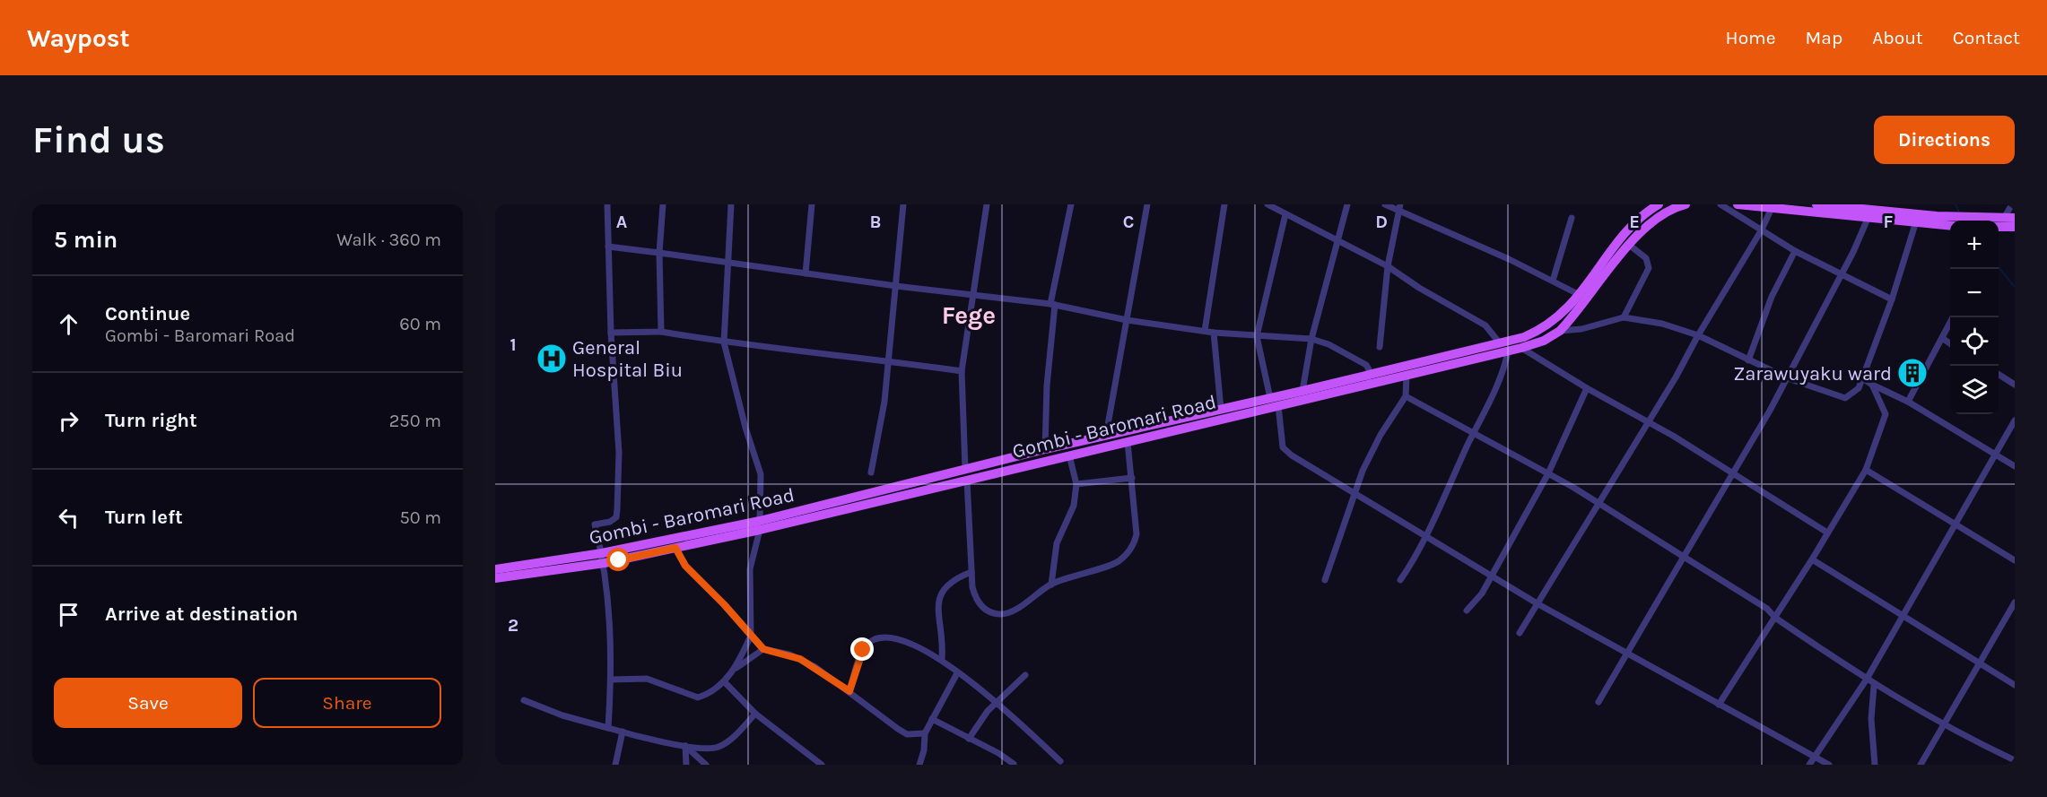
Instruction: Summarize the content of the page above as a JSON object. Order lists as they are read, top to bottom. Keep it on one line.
{"streets":{"main road":["Gombi - Baromari Road"]},"districts":["Fege"],"places":{"hospital":["General Hospital Biu"],"building":["Zarawuyaku ward"]},"page":{"header":"Waypost","nav":["Home","Map","About","Contact"],"buttons":["Directions",["Save","Share"]],"title":"Find us","heading":["5 min","Walk · 360 m"],"map_buttons":["+","−"],"list":[["Continue","Gombi - Baromari Road","60 m"],["Turn right","250 m"],["Turn left","50 m"],"Arrive at destination"]},"grid":{"columns":["A","B","C","D","E","F"],"rows":["1","2"]}}
